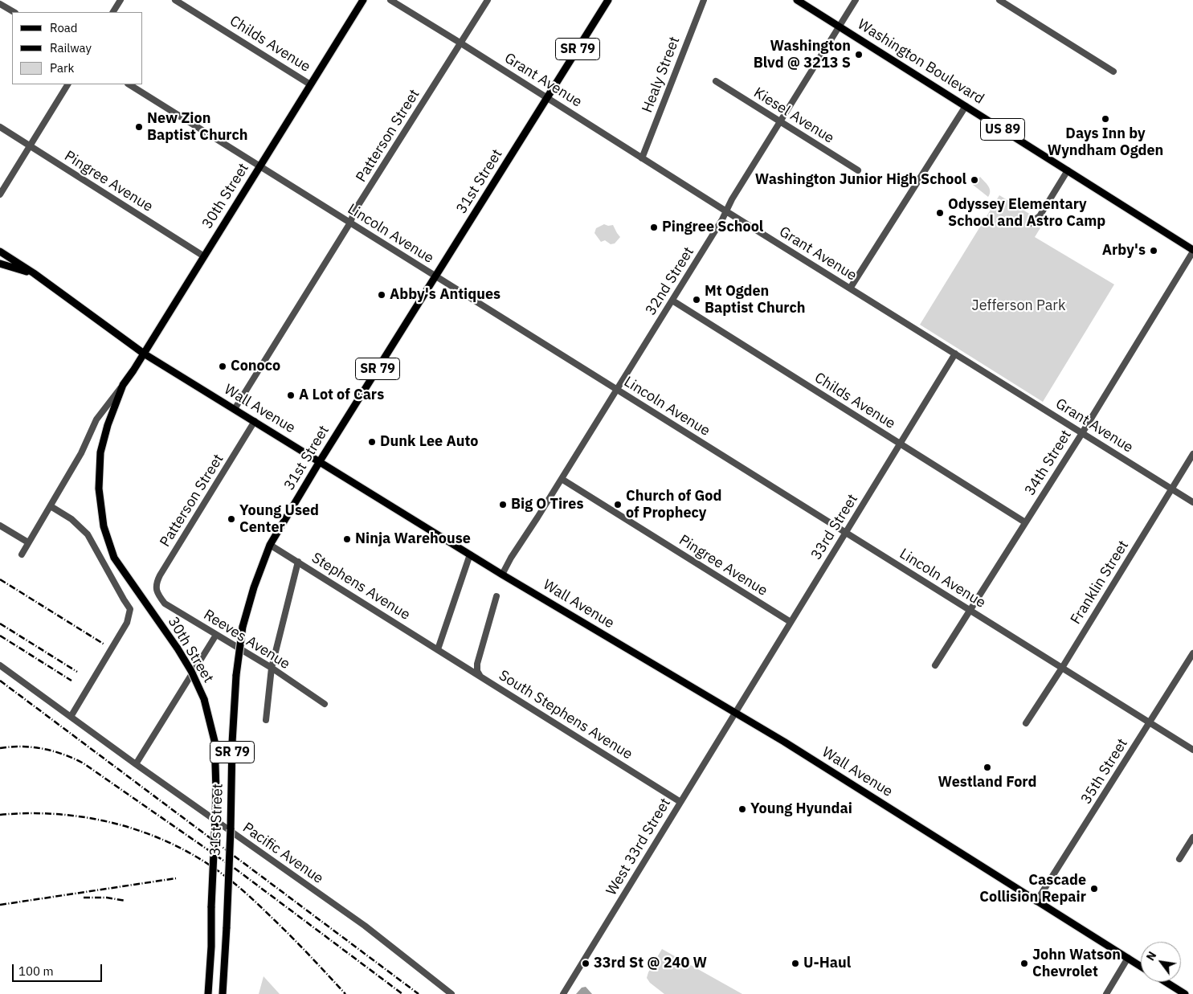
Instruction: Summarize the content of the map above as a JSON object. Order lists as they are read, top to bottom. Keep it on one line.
{"streets":{"main road":["SR 79","Washington Boulevard","US 89","31st Street","30th Street","Wall Avenue"],"street":["Childs Avenue","Healy Street","Grant Avenue","Kiesel Avenue","Patterson Street","Pingree Avenue","Lincoln Avenue","32nd Street","34th Street","33rd Street","Franklin Street","Stephens Avenue","Reeves Avenue","South Stephens Avenue","35th Street","West 33rd Street","Pacific Avenue"]},"crossings":[["Childs Avenue","30th Street"],["Childs Avenue","32nd Street"],["Childs Avenue","34th Street"],["Childs Avenue","33rd Street"],["Washington Boulevard","32nd Street"],["Washington Boulevard","34th Street"],["Healy Street","Grant Avenue"],["Grant Avenue","Patterson Street"],["Grant Avenue","31st Street"],["Grant Avenue","32nd Street"],["Grant Avenue","34th Street"],["Grant Avenue","33rd Street"],["Grant Avenue","Franklin Street"],["Kiesel Avenue","32nd Street"],["Patterson Street","Lincoln Avenue"],["Patterson Street","Wall Avenue"],["Patterson Street","Reeves Avenue"],["Pingree Avenue","30th Street"],["Pingree Avenue","32nd Street"],["Pingree Avenue","33rd Street"],["31st Street","Lincoln Avenue"],["31st Street","Wall Avenue"],["31st Street","Stephens Avenue"],["30th Street","Lincoln Avenue"],["30th Street","Wall Avenue"],["Lincoln Avenue","32nd Street"],["Lincoln Avenue","34th Street"],["Lincoln Avenue","33rd Street"],["Lincoln Avenue","Franklin Street"],["Lincoln Avenue","35th Street"],["32nd Street","Wall Avenue"],["Wall Avenue","33rd Street"],["Wall Avenue","35th Street"],["Wall Avenue","West 33rd Street"],["33rd Street","West 33rd Street"],["Stephens Avenue","South Stephens Avenue"],["South Stephens Avenue","West 33rd Street"]],"parks":["Jefferson Park"],"places":["Washington Blvd @ 3213 S","Days Inn by Wyndham Ogden","New Zion Baptist Church","Washington Junior High School","Odyssey Elementary School and Astro Camp","Pingree School","Arby's","Abby's Antiques","Mt Ogden Baptist Church","Conoco","A Lot of Cars","Dunk Lee Auto","Big O Tires","Church of God of Prophecy","Young Used Center","Ninja Warehouse","Westland Ford","Young Hyundai","Cascade Collision Repair","33rd St @ 240 W","U-Haul","John Watson Chevrolet"],"legend":["Road","Railway","Park"],"scale_bar":"100 m","north":"top left"}
